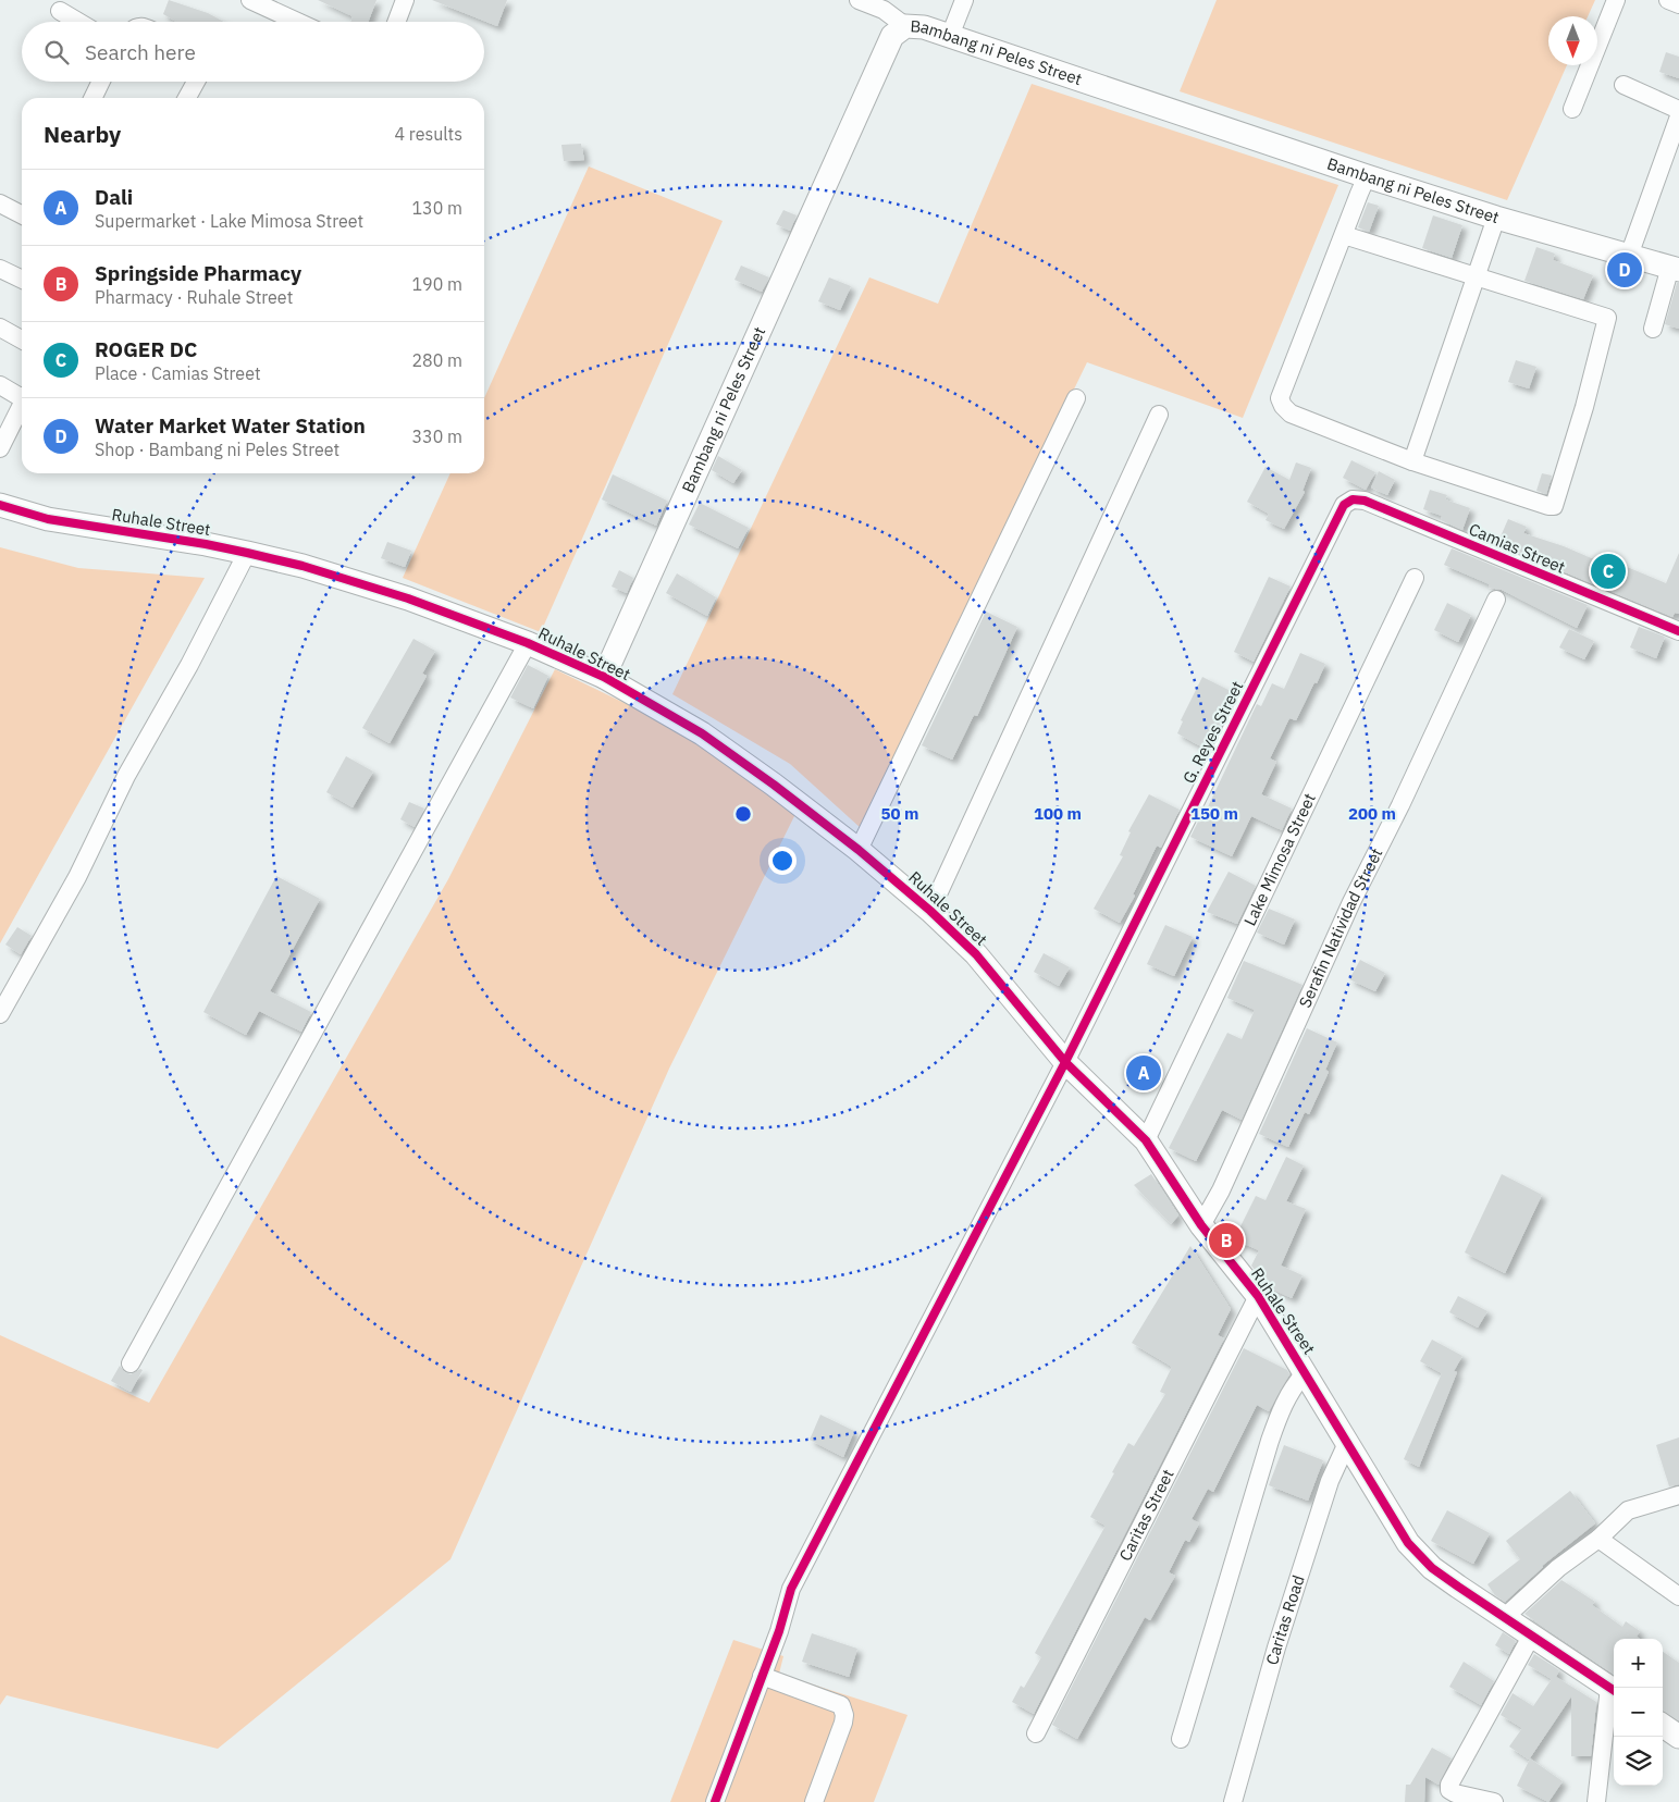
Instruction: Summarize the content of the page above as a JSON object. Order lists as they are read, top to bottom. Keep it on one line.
{"streets":{"street":["Bambang ni Peles Street","Ruhale Street","Camias Street","G. Reyes Street","Lake Mimosa Street","Serafin Natividad Street","Caritas Street","Caritas Road"]},"crossings":[["Bambang ni Peles Street","Ruhale Street"],["Ruhale Street","G. Reyes Street"],["Ruhale Street","Lake Mimosa Street"],["Ruhale Street","Serafin Natividad Street"],["Ruhale Street","Caritas Street"],["Ruhale Street","Caritas Road"],["Camias Street","G. Reyes Street"]],"north":"bottom","page":{"search":"Search here","heading":["Nearby","4 results"],"list":[{"mark":"A","name":"Dali","note":"Supermarket · Lake Mimosa Street","value":"130 m"},{"mark":"B","name":"Springside Pharmacy","note":"Pharmacy · Ruhale Street","value":"190 m"},{"mark":"C","name":"ROGER DC","note":"Place · Camias Street","value":"280 m"},{"mark":"D","name":"Water Market Water Station","note":"Shop · Bambang ni Peles Street","value":"330 m"}],"pins":["D","C","A","B"],"map_buttons":["+","−"]},"rings":["50 m","100 m","150 m","200 m"]}
